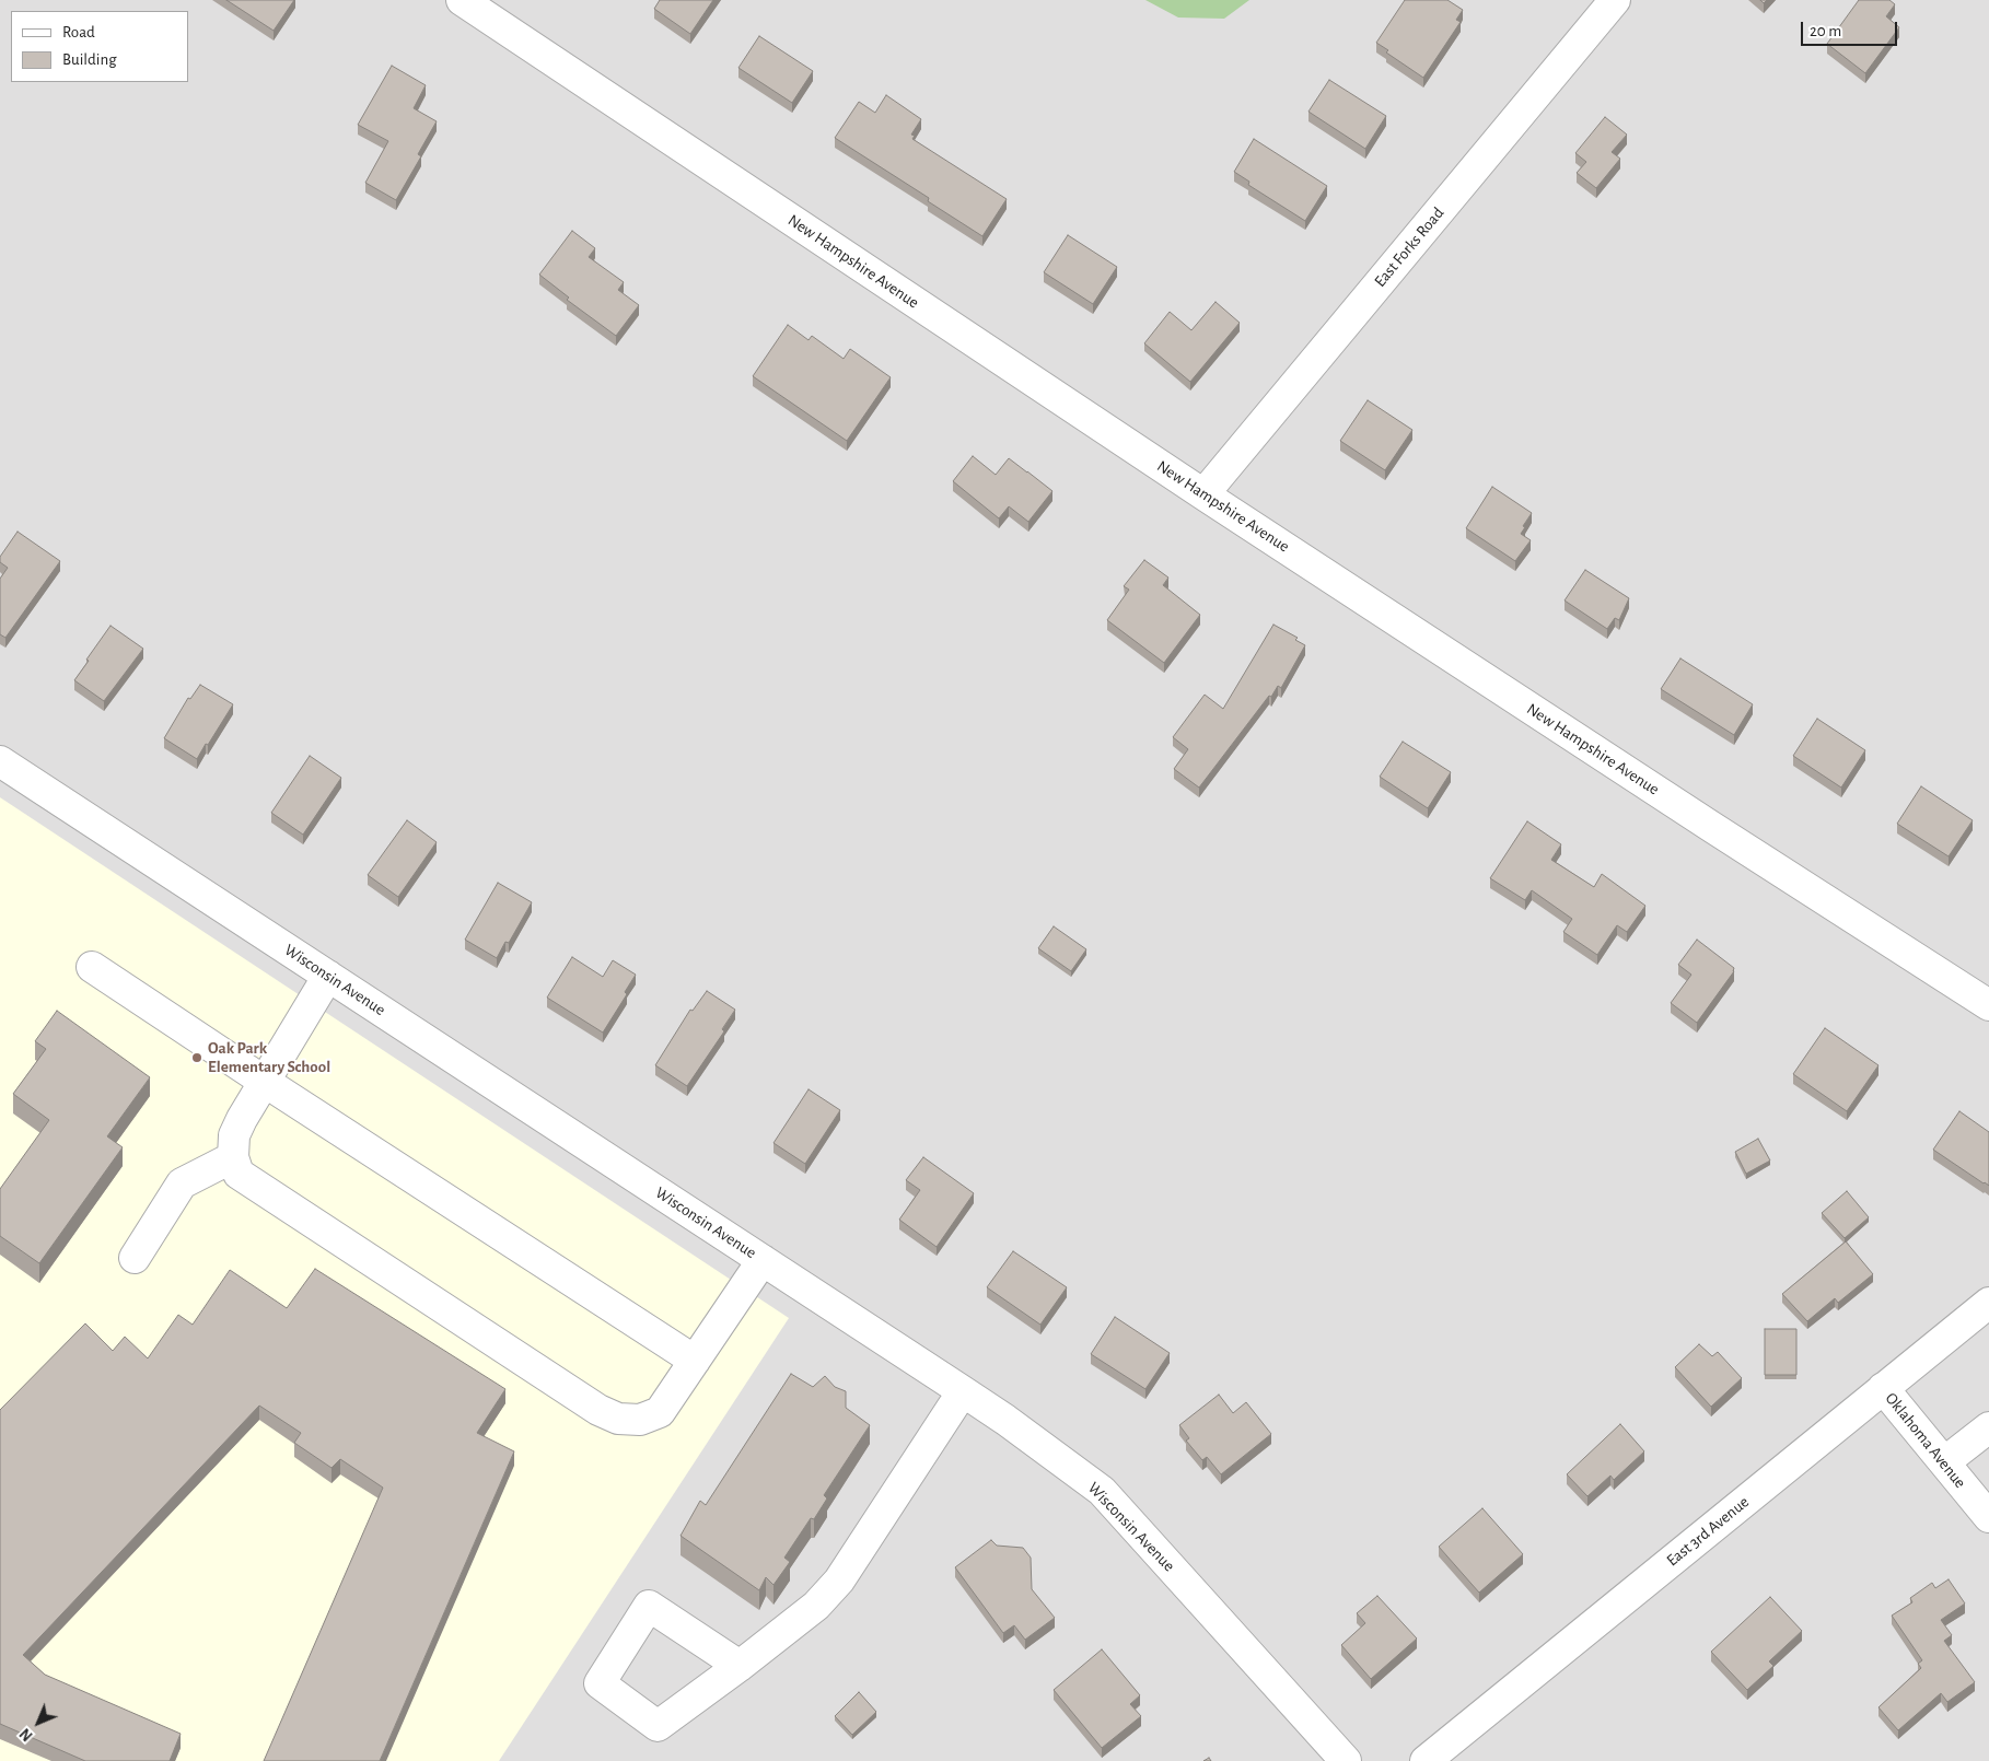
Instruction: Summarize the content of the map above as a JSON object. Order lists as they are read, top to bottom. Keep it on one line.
{"streets":{"street":["East Forks Road","New Hampshire Avenue","Wisconsin Avenue","Oklahoma Avenue","East 3rd Avenue"]},"crossings":[["East Forks Road","New Hampshire Avenue"],["Oklahoma Avenue","East 3rd Avenue"]],"places":["Oak Park Elementary School"],"legend":["Road","Building"],"scale_bar":"20 m","north":"bottom left"}
